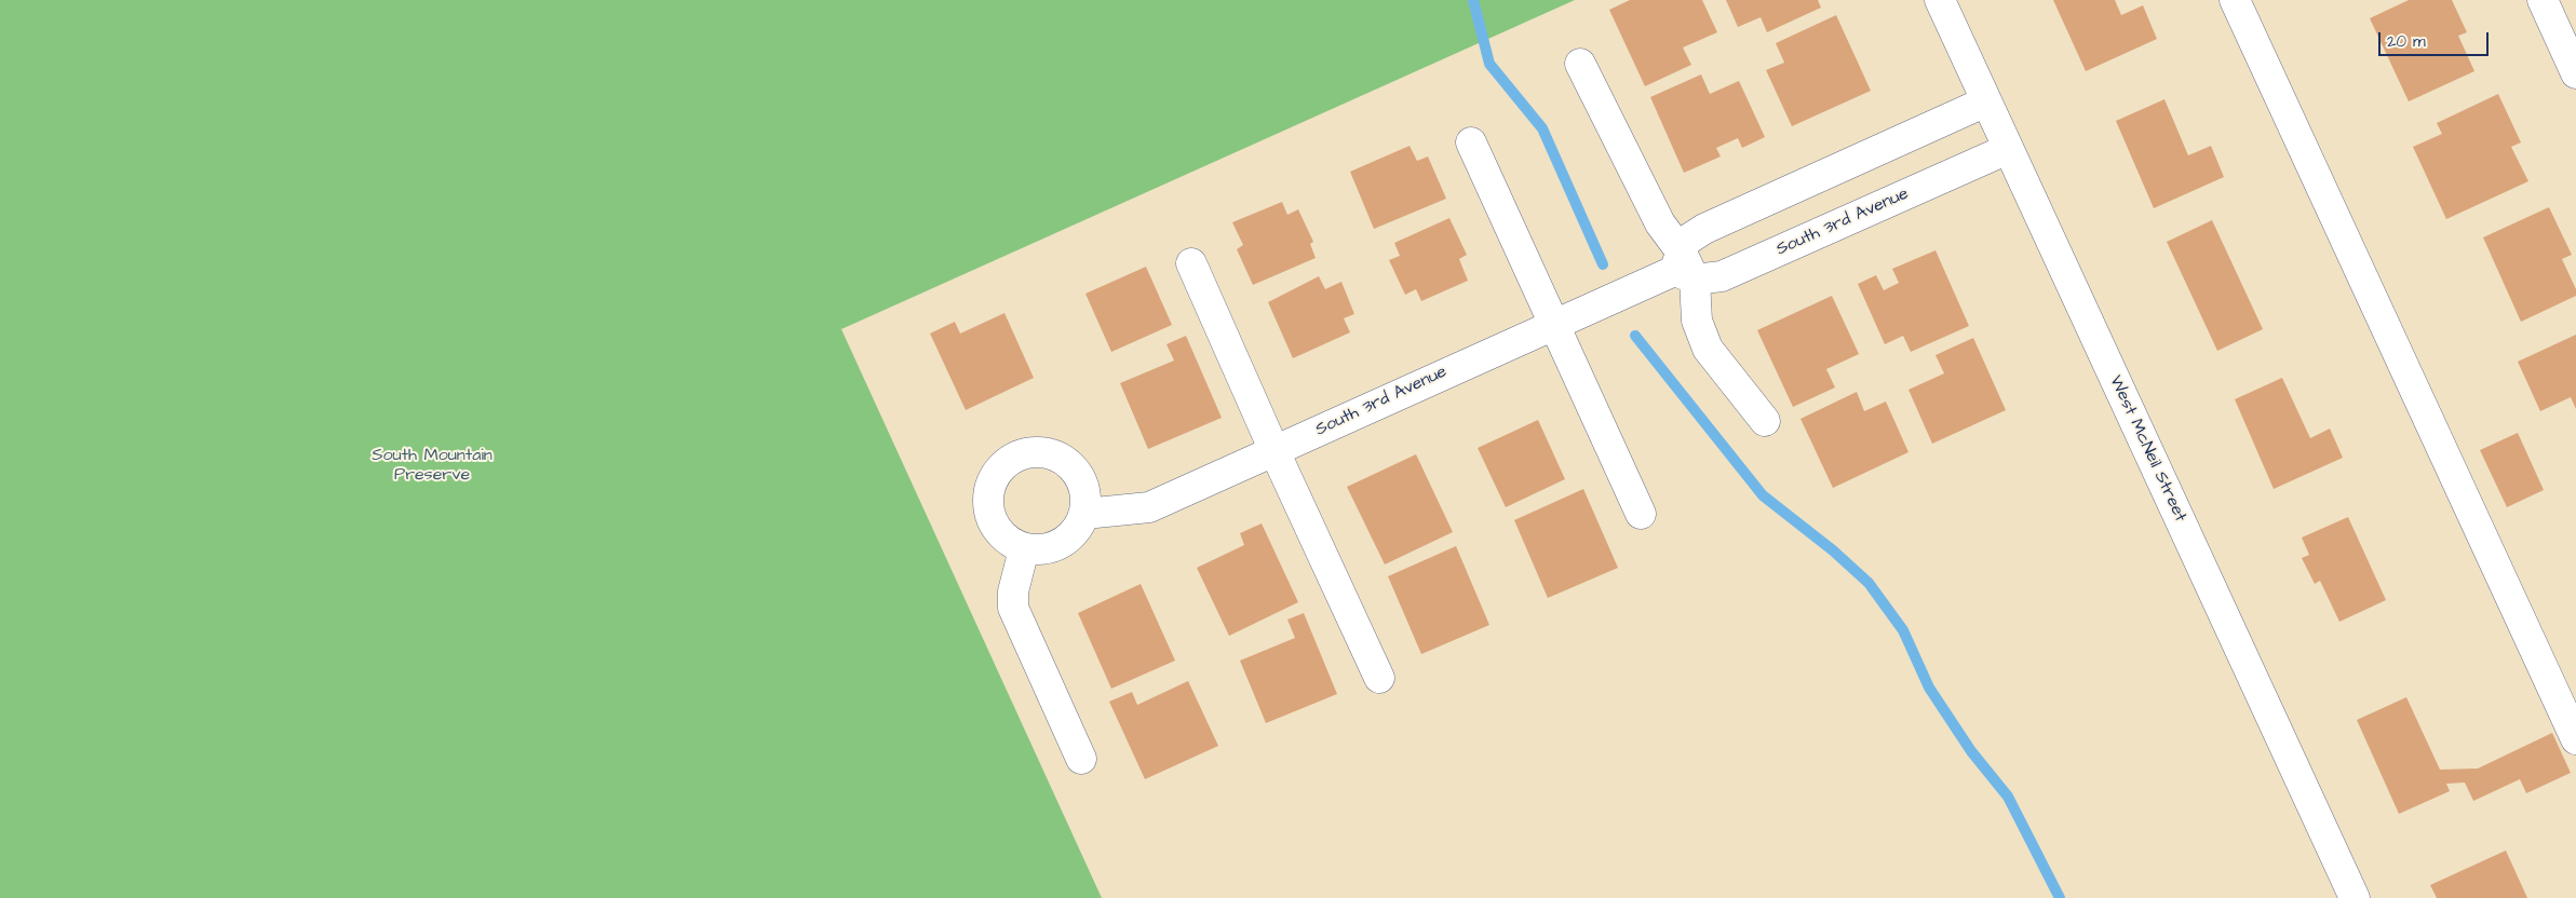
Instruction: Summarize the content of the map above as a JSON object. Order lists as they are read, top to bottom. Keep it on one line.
{"streets":{"street":["South 3rd Avenue","West McNeil Street"]},"crossings":[["South 3rd Avenue","West McNeil Street"]],"parks":["South Mountain Preserve"],"scale_bar":"20 m"}
